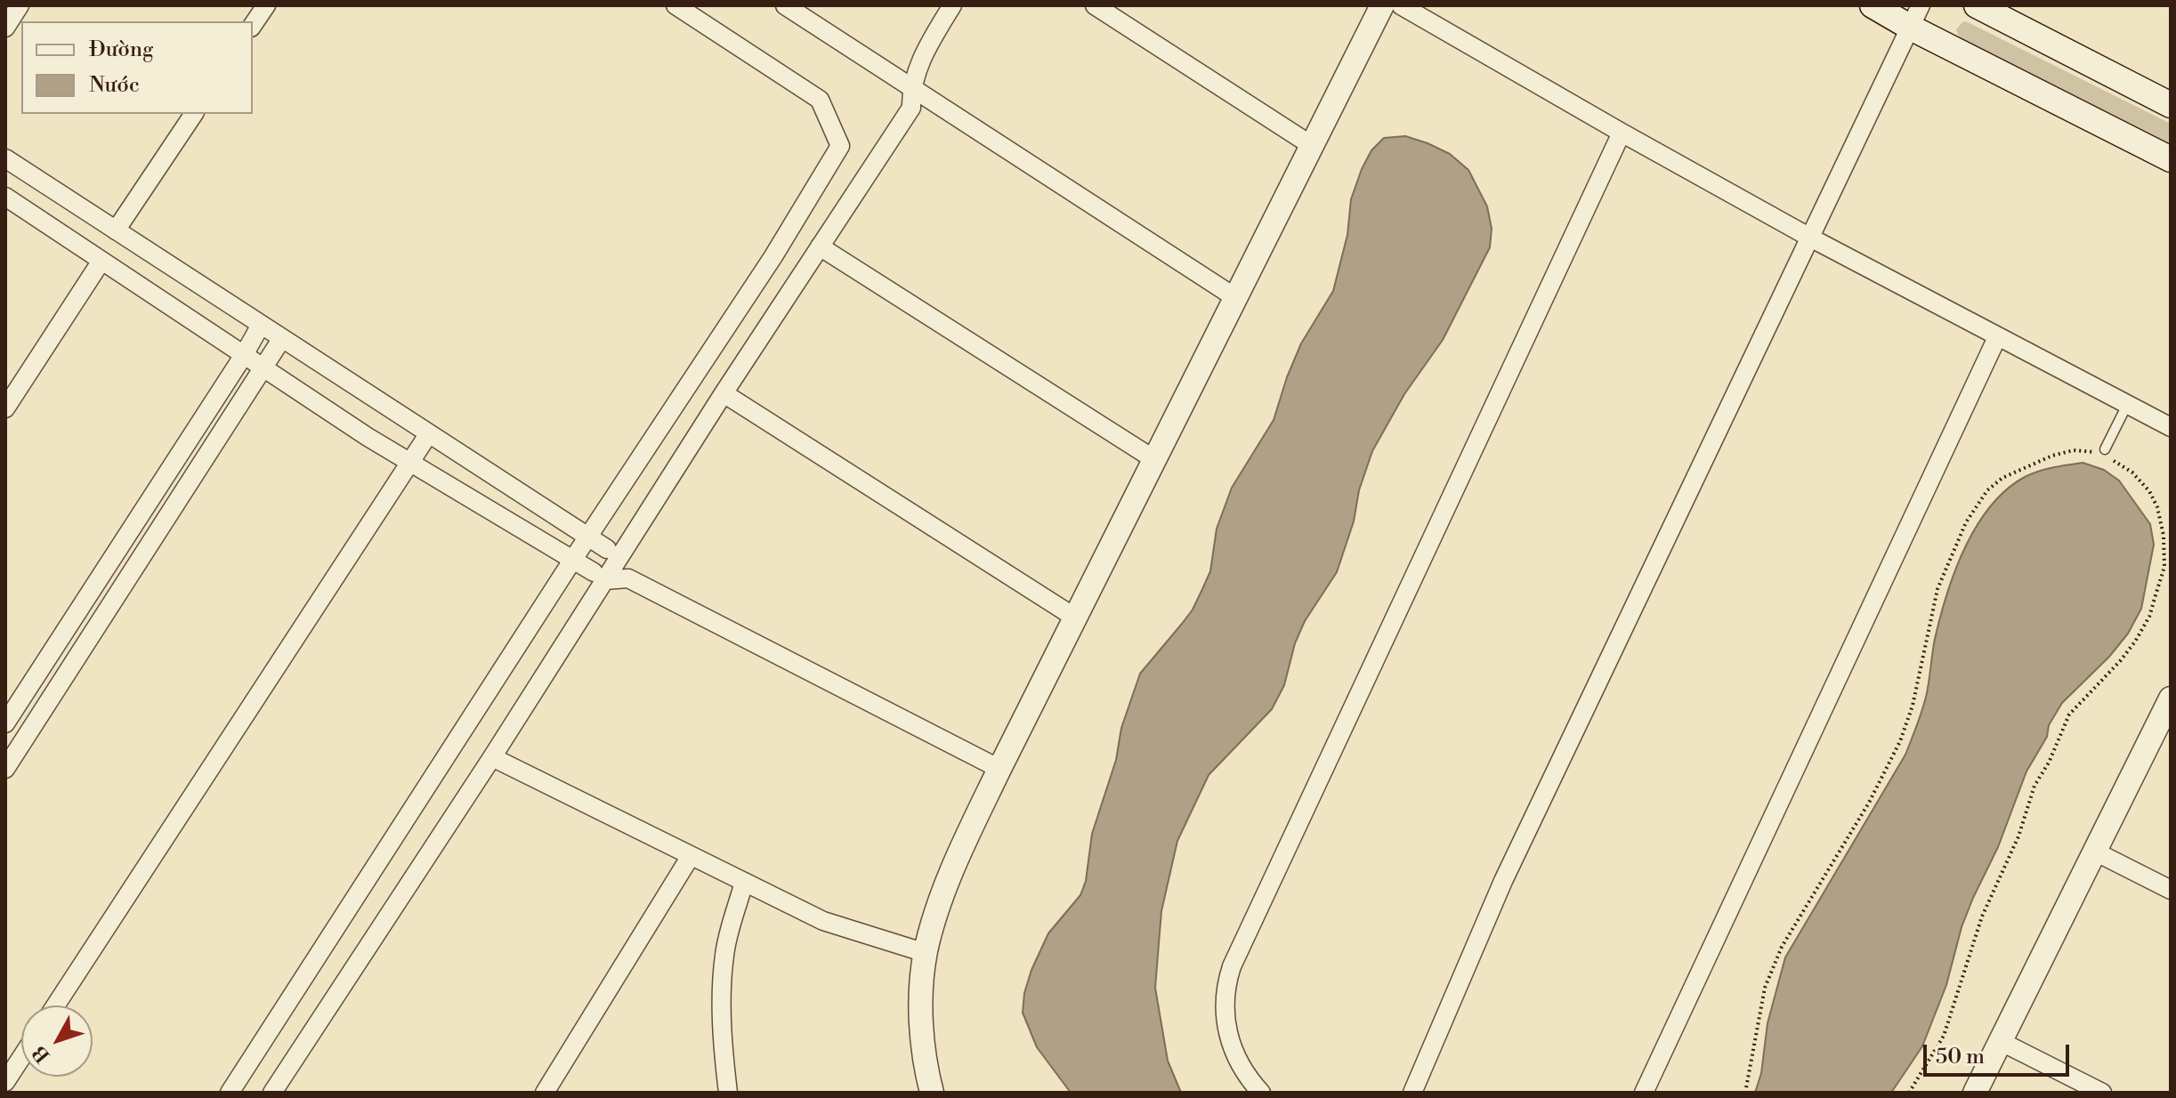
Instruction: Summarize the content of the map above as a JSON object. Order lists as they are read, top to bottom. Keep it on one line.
{"legend":["Đường","Nước"],"scale_bar":"50 m","north":"bottom left"}
